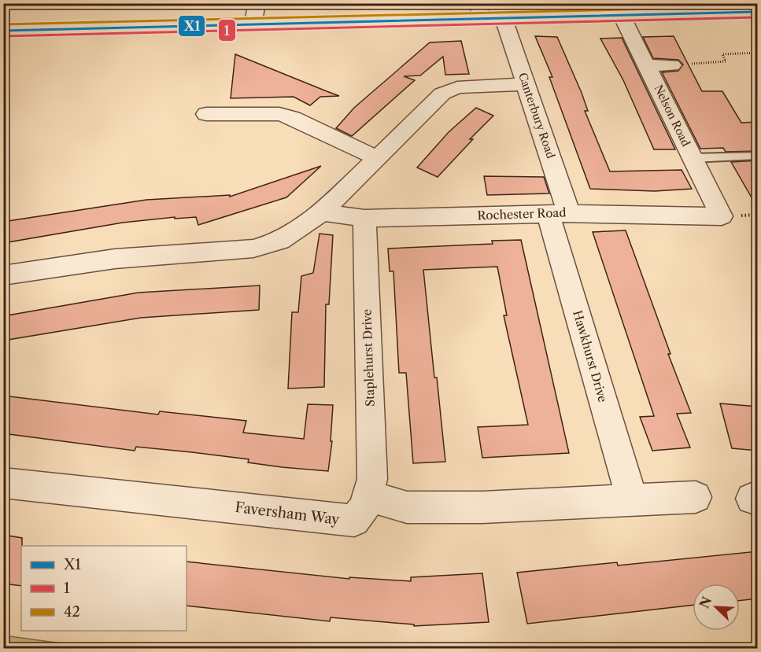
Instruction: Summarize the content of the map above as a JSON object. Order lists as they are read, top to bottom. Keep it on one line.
{"streets":{"street":["Canterbury Road","Nelson Road","Rochester Road","Hawkhurst Drive","Staplehurst Drive","Faversham Way"]},"crossings":[["Canterbury Road","Rochester Road"],["Canterbury Road","Hawkhurst Drive"],["Nelson Road","Rochester Road"],["Rochester Road","Hawkhurst Drive"],["Rochester Road","Staplehurst Drive"],["Staplehurst Drive","Faversham Way"]],"lines":["transit line 42","transit line X1","transit line 1"],"legend":["X1","1","42"],"north":"top left"}
